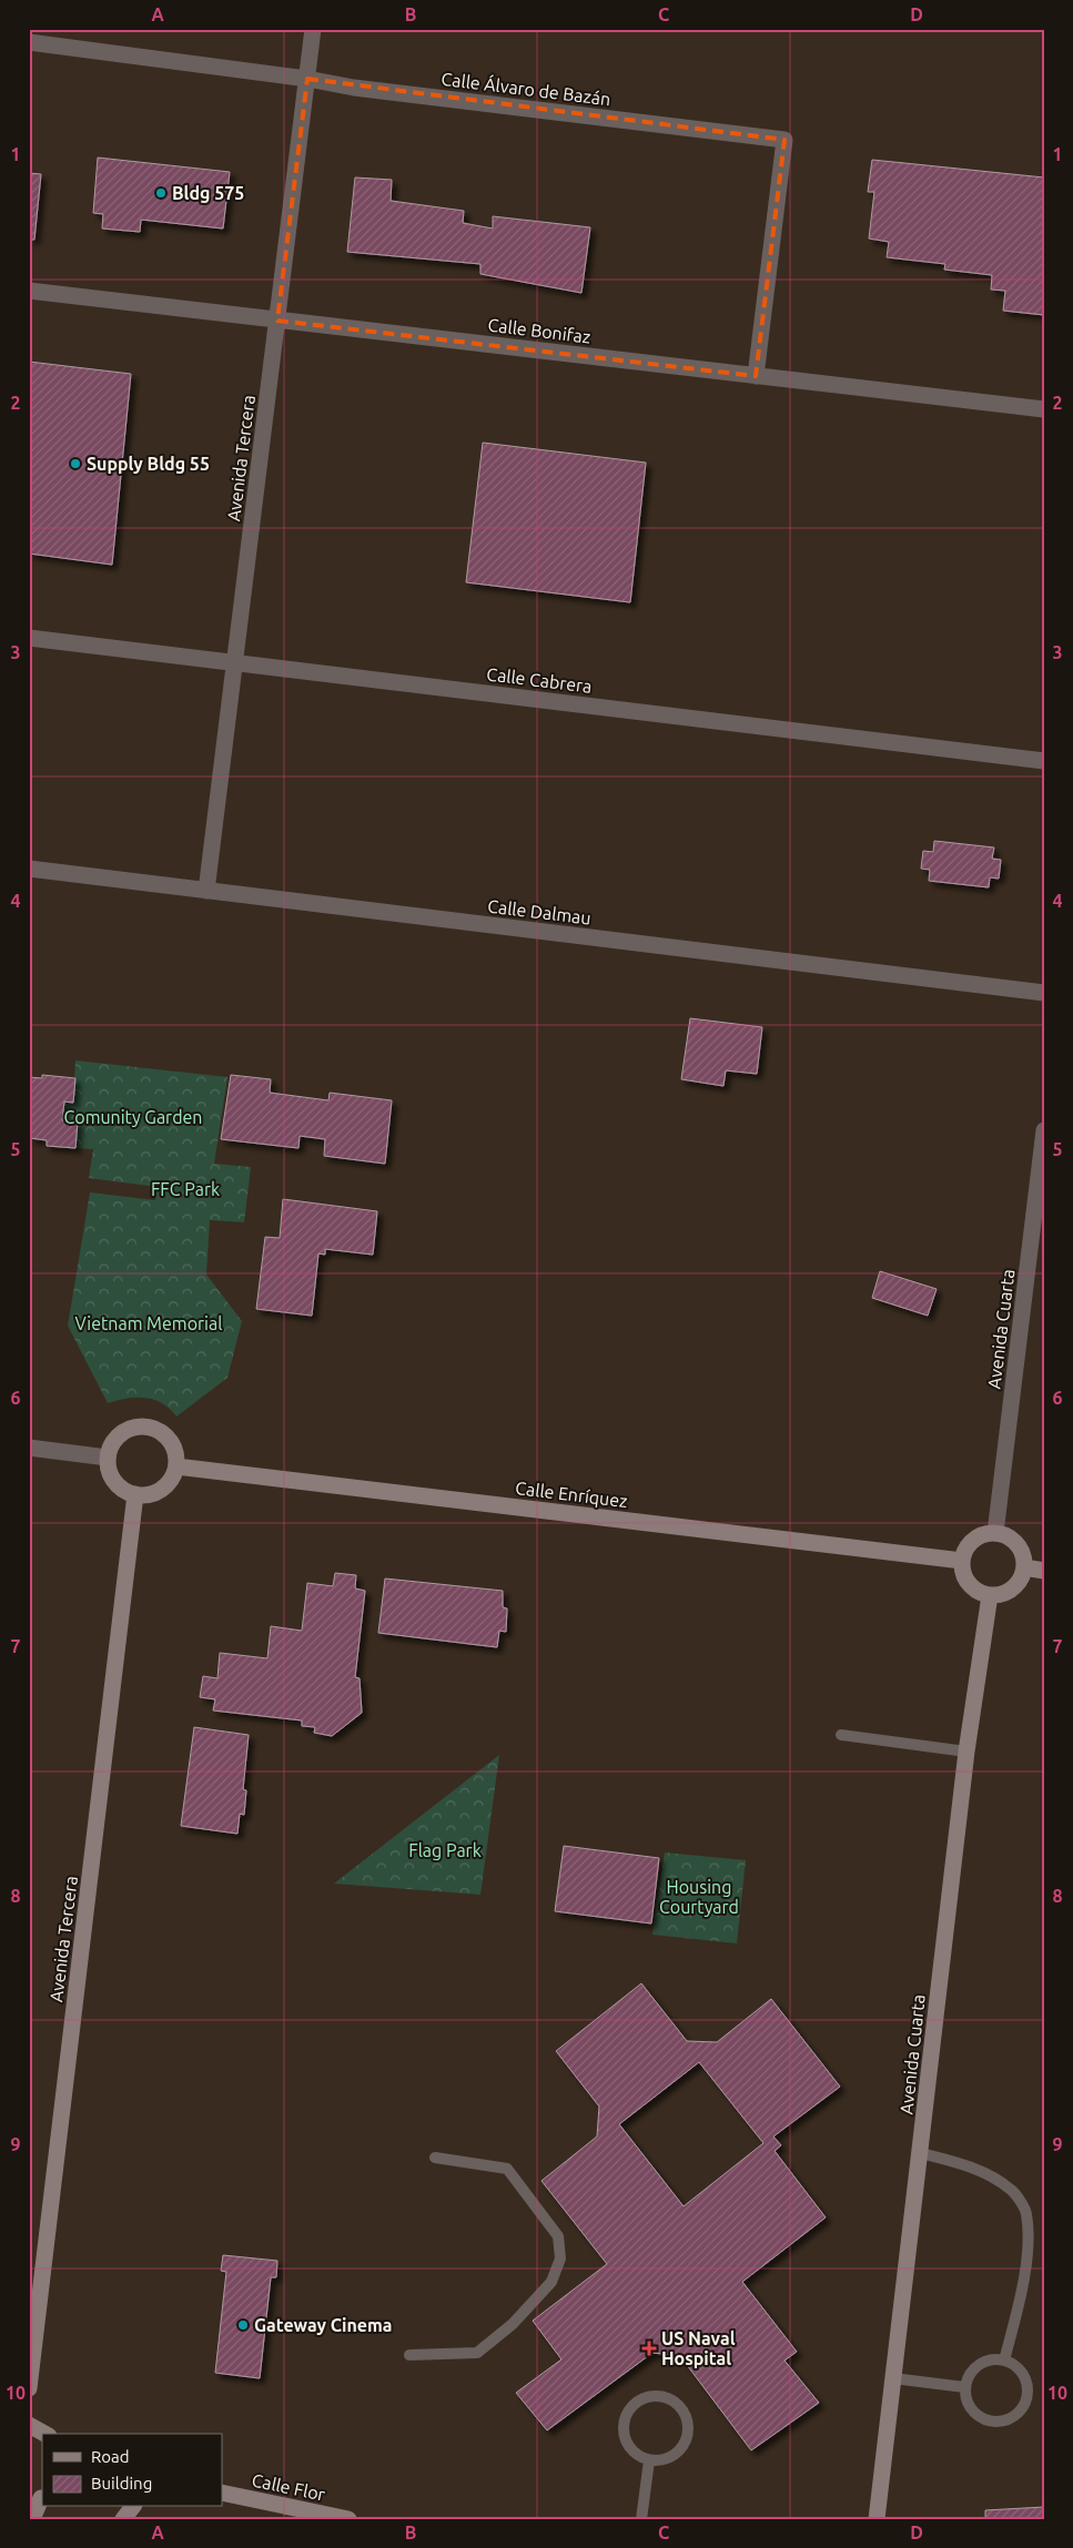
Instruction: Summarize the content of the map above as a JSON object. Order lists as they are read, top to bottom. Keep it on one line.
{"streets":{"street":["Calle Álvaro de Bazán","Calle Bonifaz","Avenida Tercera","Calle Cabrera","Calle Dalmau","Avenida Cuarta","Calle Enríquez","Calle Flor"]},"crossings":[["Calle Álvaro de Bazán","Calle Bonifaz"],["Calle Álvaro de Bazán","Avenida Tercera"],["Calle Bonifaz","Avenida Tercera"],["Avenida Tercera","Calle Cabrera"],["Avenida Tercera","Calle Dalmau"],["Avenida Tercera","Calle Enríquez"],["Avenida Cuarta","Calle Enríquez"]],"parks":["Comunity Garden","FFC Park","Vietnam Memorial","Flag Park","Housing Courtyard"],"places":{"other":["Bldg 575","Supply Bldg 55","Gateway Cinema"],"health":["US Naval Hospital"]},"legend":["Road","Building"],"grid":{"columns":["A","B","C","D"],"rows":["1","2","3","4","5","6","7","8","9","10"]}}
